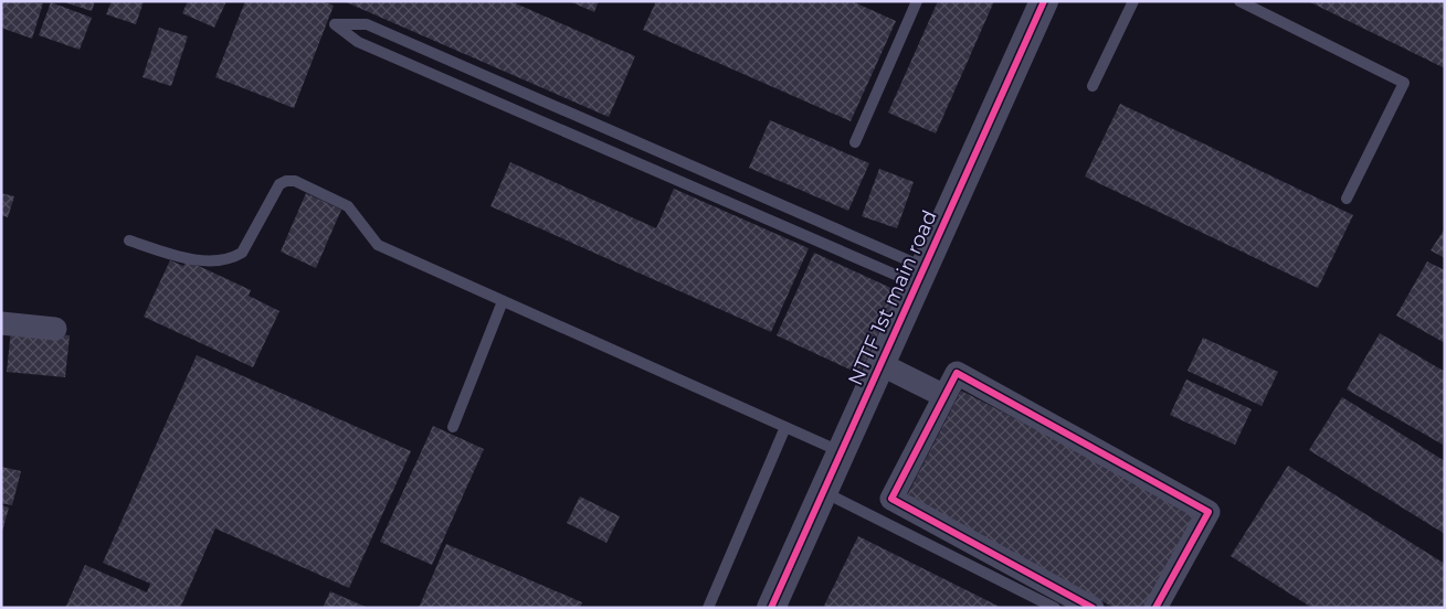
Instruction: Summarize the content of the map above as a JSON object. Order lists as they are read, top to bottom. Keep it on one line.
{"streets":{"street":["NTTF 1st main road"]}}
